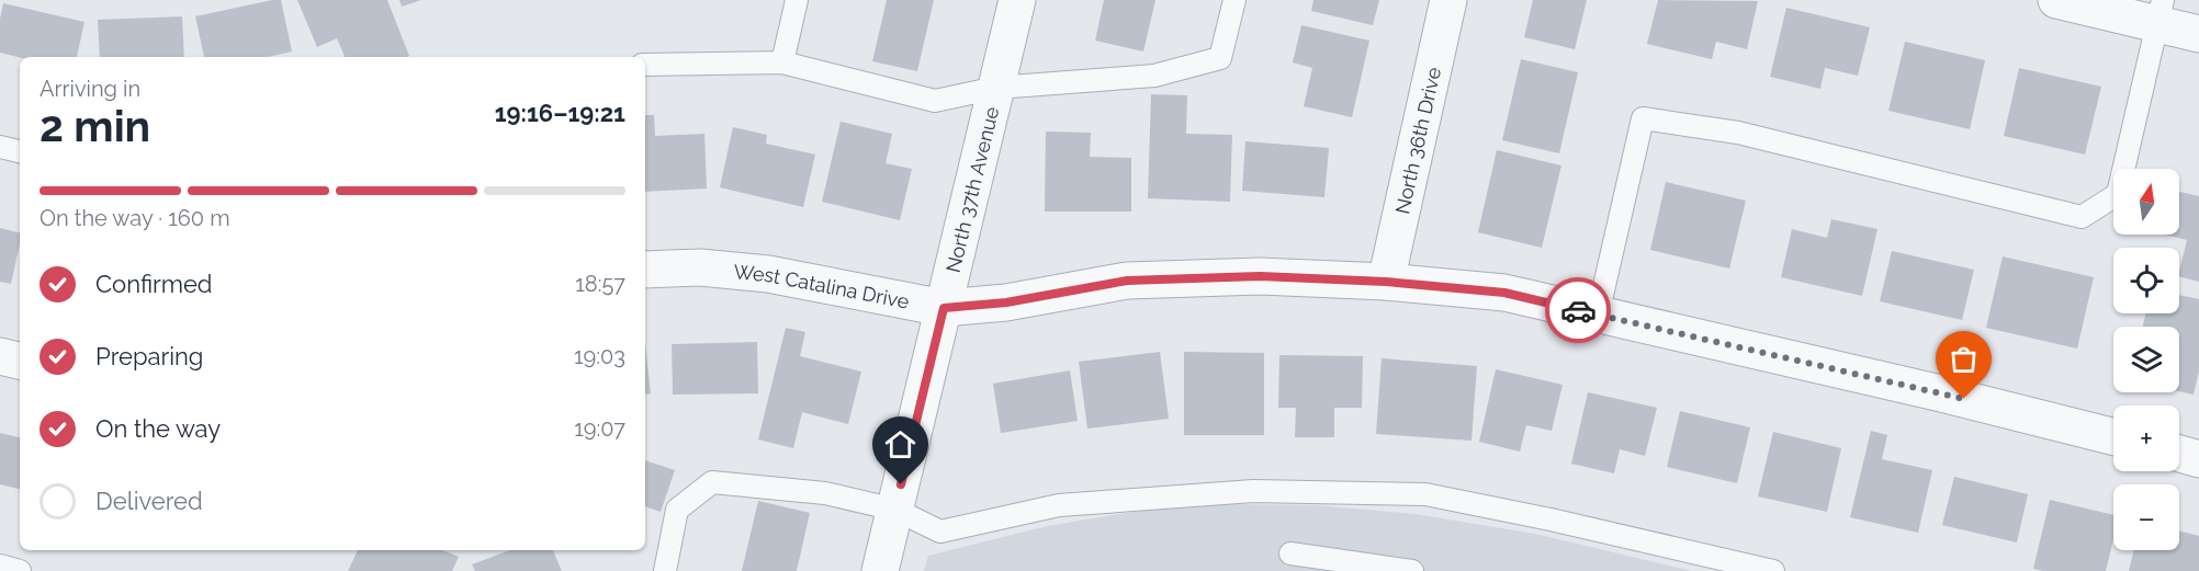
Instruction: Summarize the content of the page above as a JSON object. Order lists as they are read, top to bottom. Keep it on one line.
{"streets":{"street":["North 36th Drive","North 37th Avenue","West Catalina Drive"]},"crossings":[["North 36th Drive","West Catalina Drive"],["North 37th Avenue","West Catalina Drive"]],"north":"top","page":{"heading":["2 min","Arriving in","19:16–19:21"],"map_buttons":["+","−"],"bar":"On the way · 160 m","list":[["Confirmed","18:57"],["Preparing","19:03"],["On the way","19:07"],"Delivered"]}}
